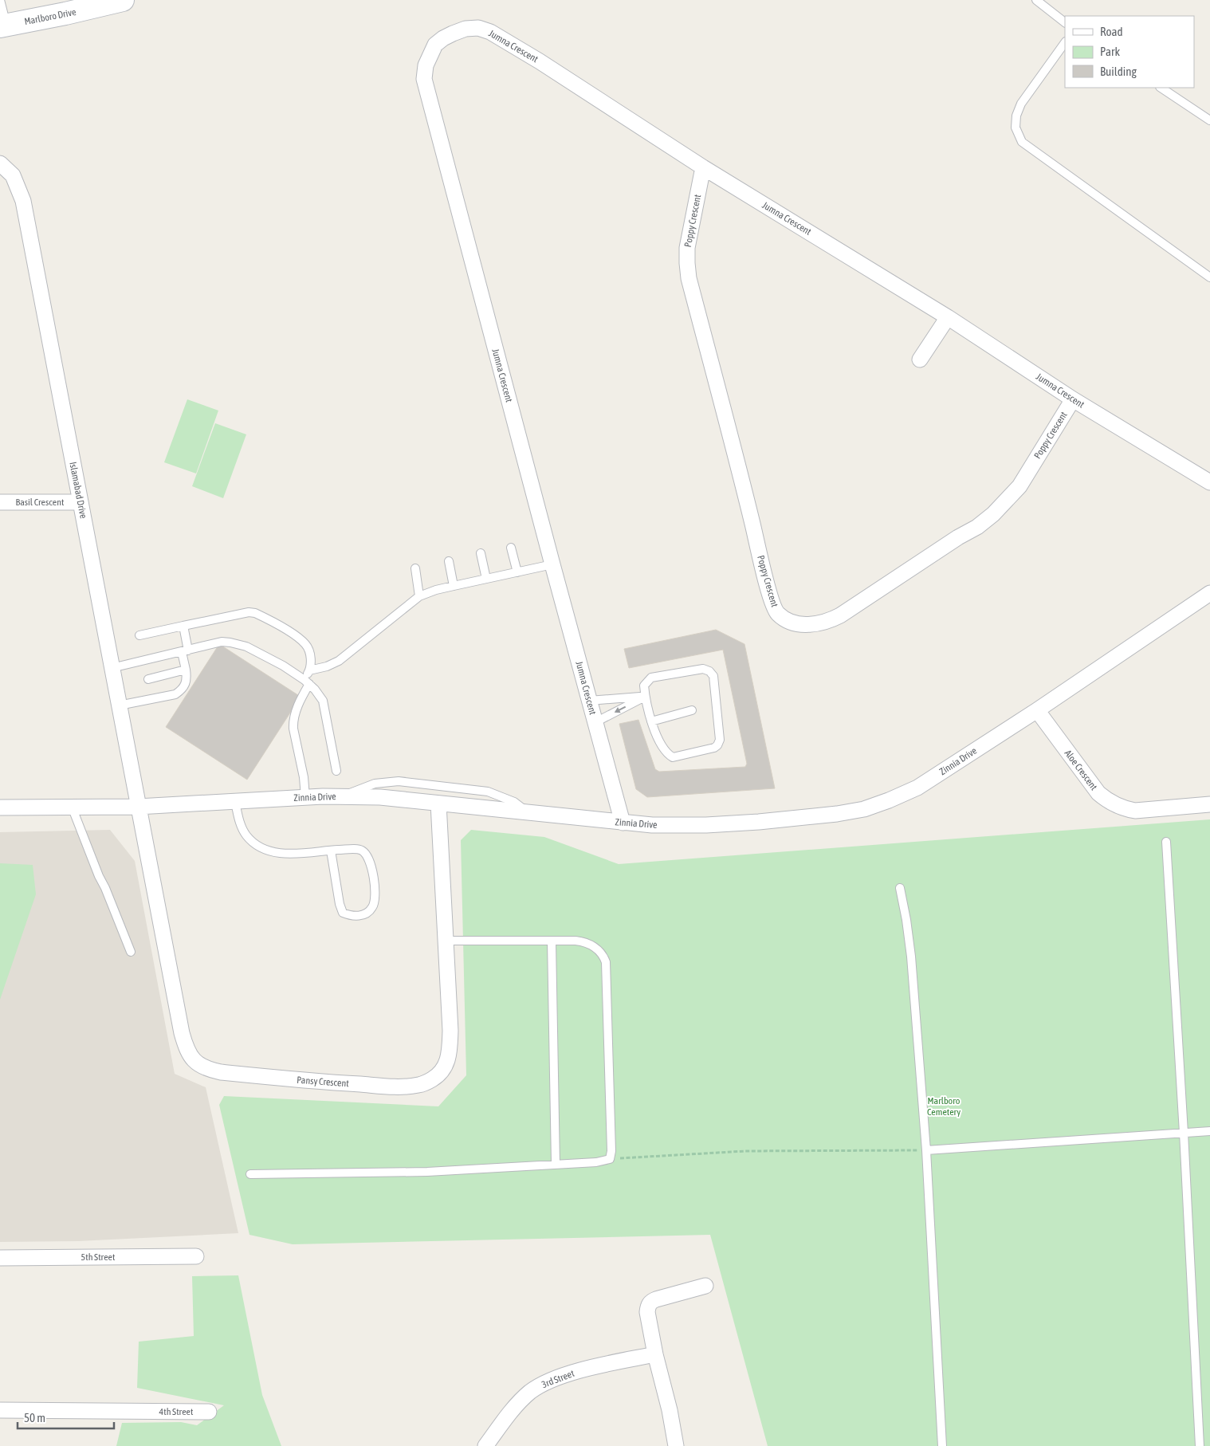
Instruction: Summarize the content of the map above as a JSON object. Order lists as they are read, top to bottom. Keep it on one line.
{"streets":{"main road":["Marlboro Drive"],"street":["Jumna Crescent","Poppy Crescent","Islamabad Drive","Basil Crescent","Zinnia Drive","Aloe Crescent","Pansy Crescent","5th Street","3rd Street","4th Street"]},"crossings":[["Jumna Crescent","Poppy Crescent"],["Jumna Crescent","Zinnia Drive"],["Islamabad Drive","Basil Crescent"],["Islamabad Drive","Zinnia Drive"],["Islamabad Drive","Pansy Crescent"],["Zinnia Drive","Aloe Crescent"],["Zinnia Drive","Pansy Crescent"]],"parks":["Marlboro Cemetery"],"legend":["Road","Park","Building"],"scale_bar":"50 m"}
